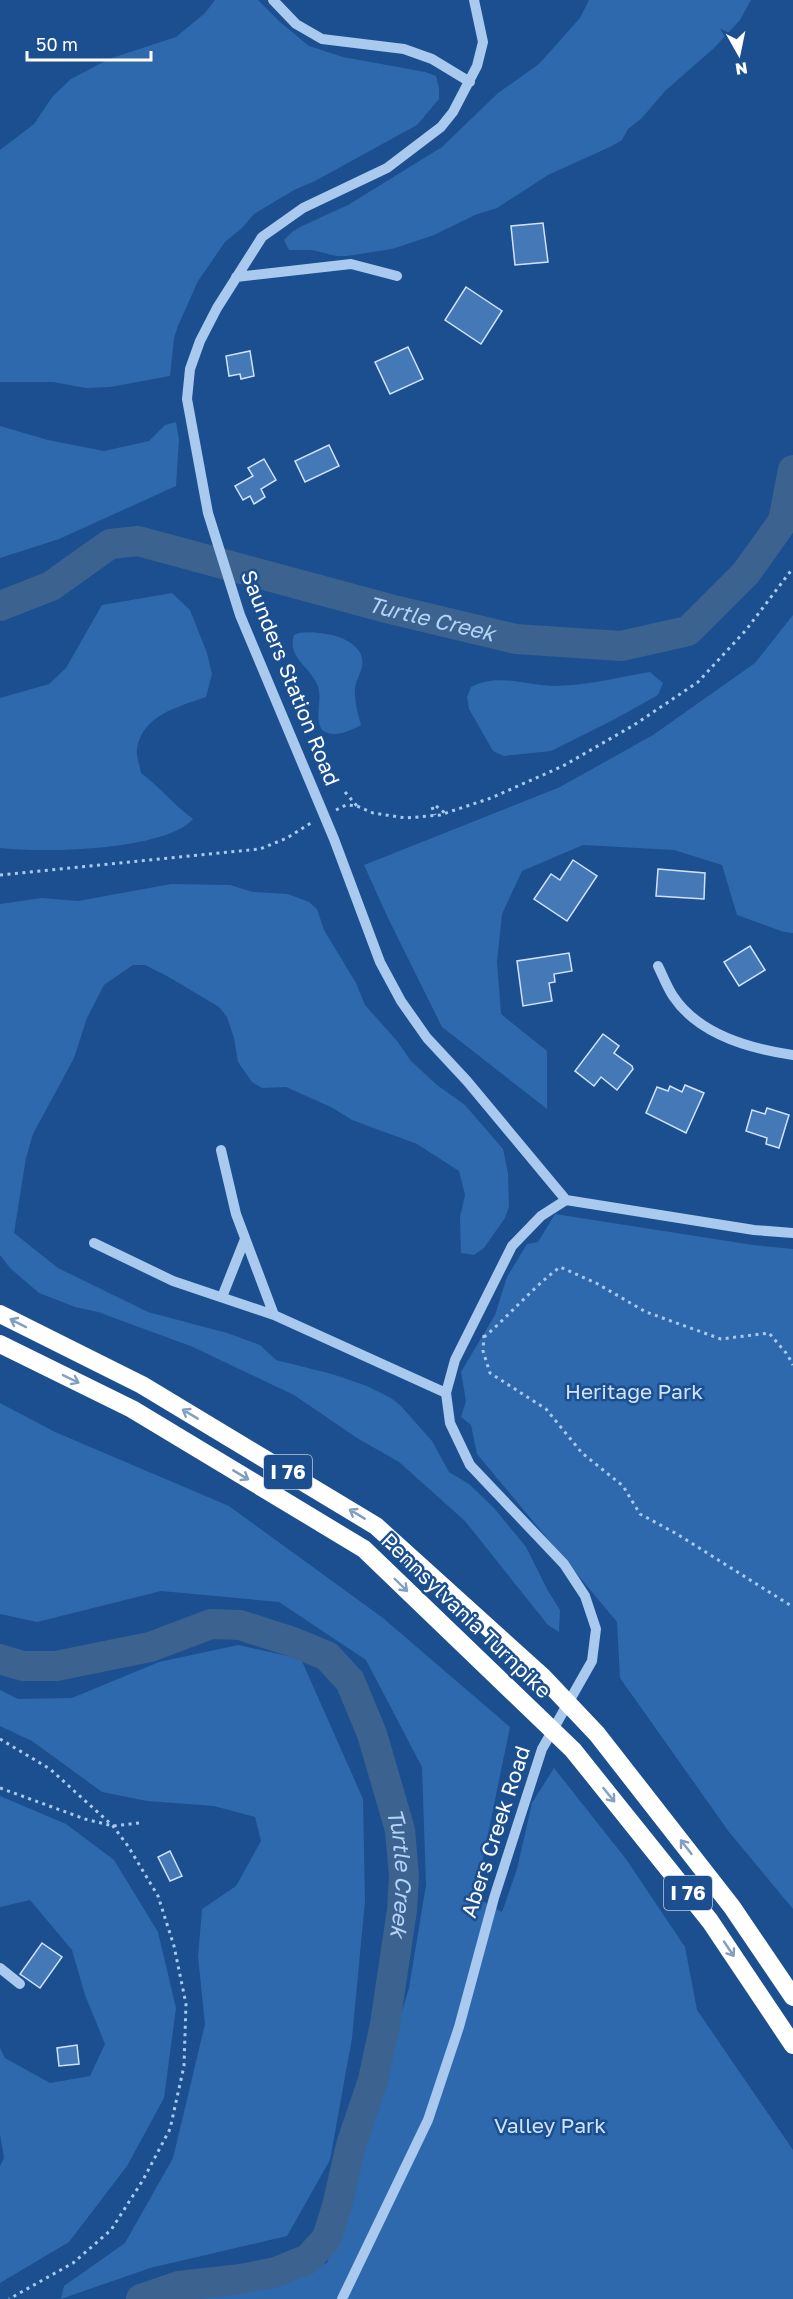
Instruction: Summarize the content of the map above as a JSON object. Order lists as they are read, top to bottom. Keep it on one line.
{"streets":{"highway":["I 76","Pennsylvania Turnpike"],"street":["Saunders Station Road","Abers Creek Road"]},"crossings":[["Saunders Station Road","Abers Creek Road"]],"water":["Turtle Creek"],"parks":["Heritage Park","Valley Park"],"scale_bar":"50 m","north":"bottom"}
